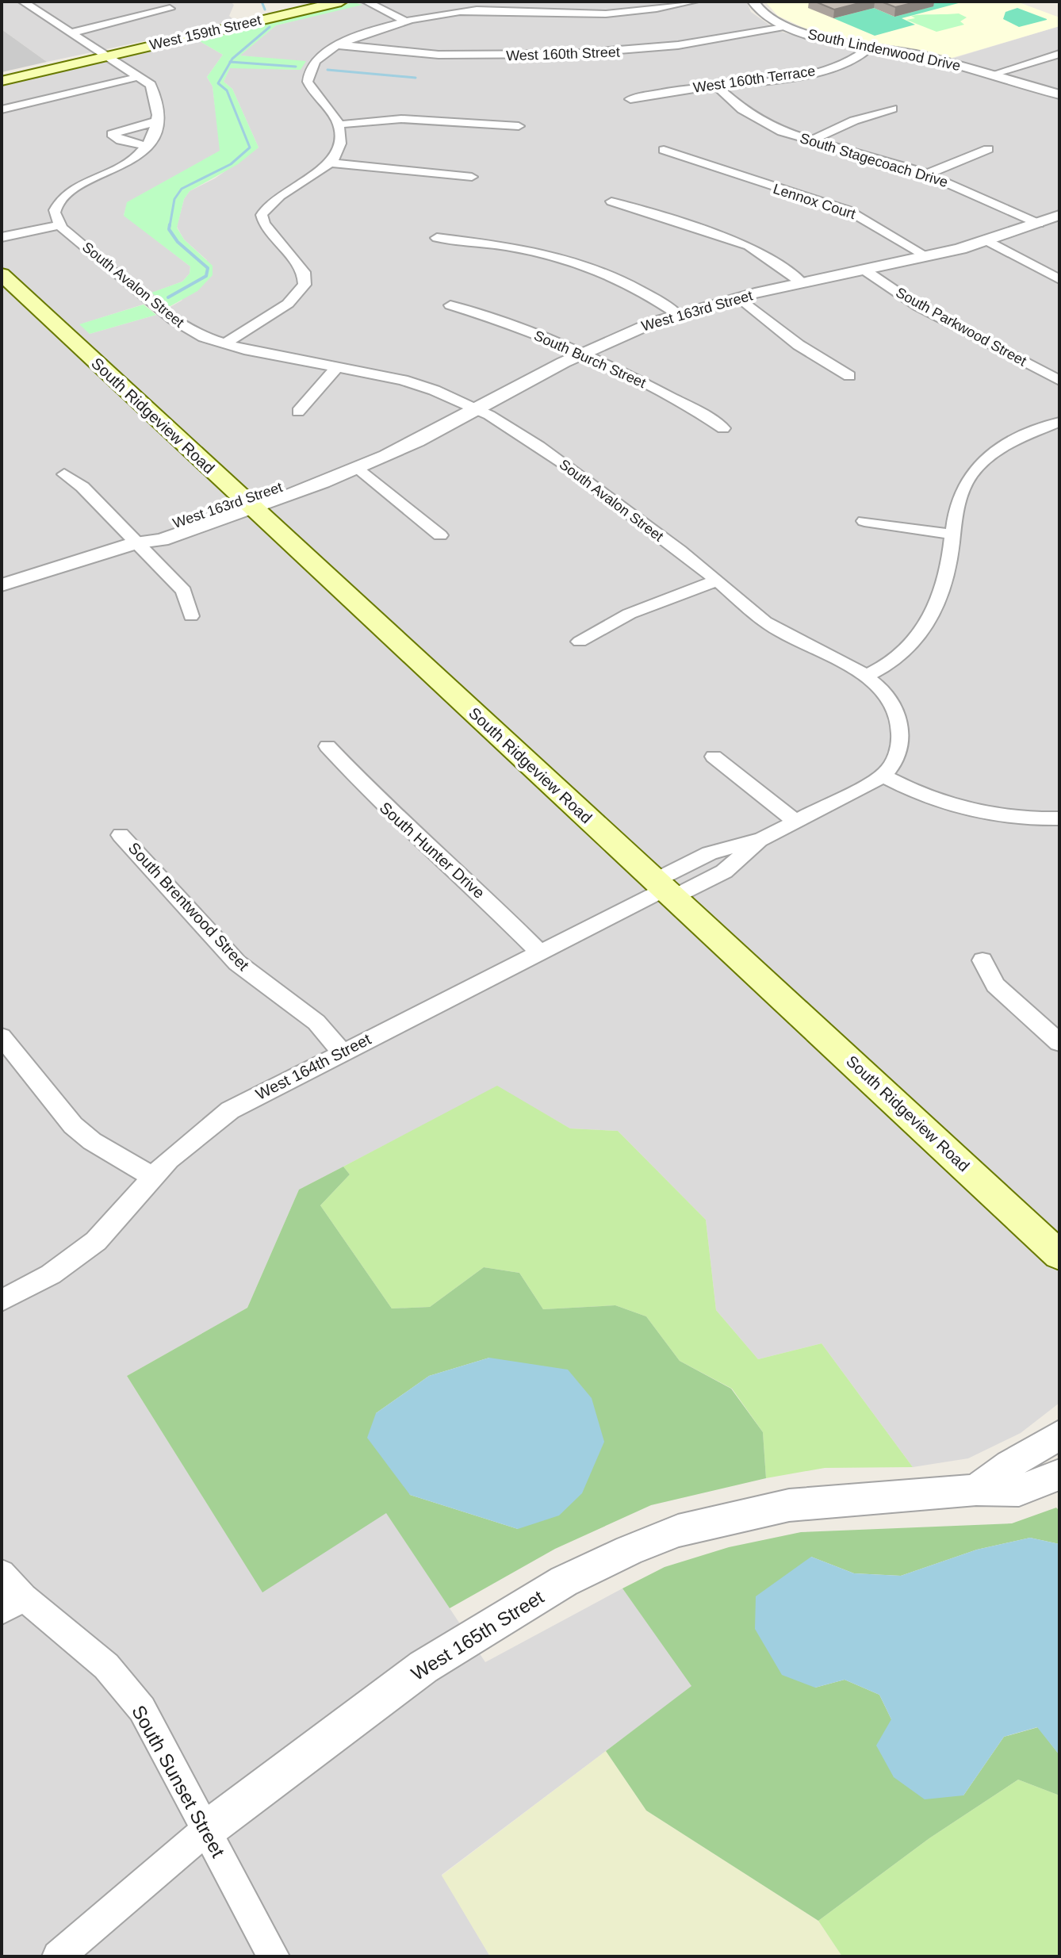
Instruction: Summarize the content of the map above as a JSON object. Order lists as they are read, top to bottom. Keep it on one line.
{"streets":{"main road":["West 159th Street","South Ridgeview Road"],"street":["South Lindenwood Drive","West 160th Street","West 160th Terrace","South Stagecoach Drive","Lennox Court","South Avalon Street","West 163rd Street","South Parkwood Street","South Burch Street","South Hunter Drive","South Brentwood Street","West 164th Street","West 165th Street","South Sunset Street"]},"crossings":[["South Lindenwood Drive","West 160th Street"],["South Lindenwood Drive","West 160th Terrace"],["West 160th Terrace","South Stagecoach Drive"],["South Stagecoach Drive","West 163rd Street"],["Lennox Court","West 163rd Street"],["South Avalon Street","West 163rd Street"],["West 163rd Street","South Parkwood Street"],["West 163rd Street","South Burch Street"],["West 163rd Street","South Ridgeview Road"],["South Ridgeview Road","West 164th Street"],["South Hunter Drive","West 164th Street"],["South Brentwood Street","West 164th Street"],["West 165th Street","South Sunset Street"]]}
